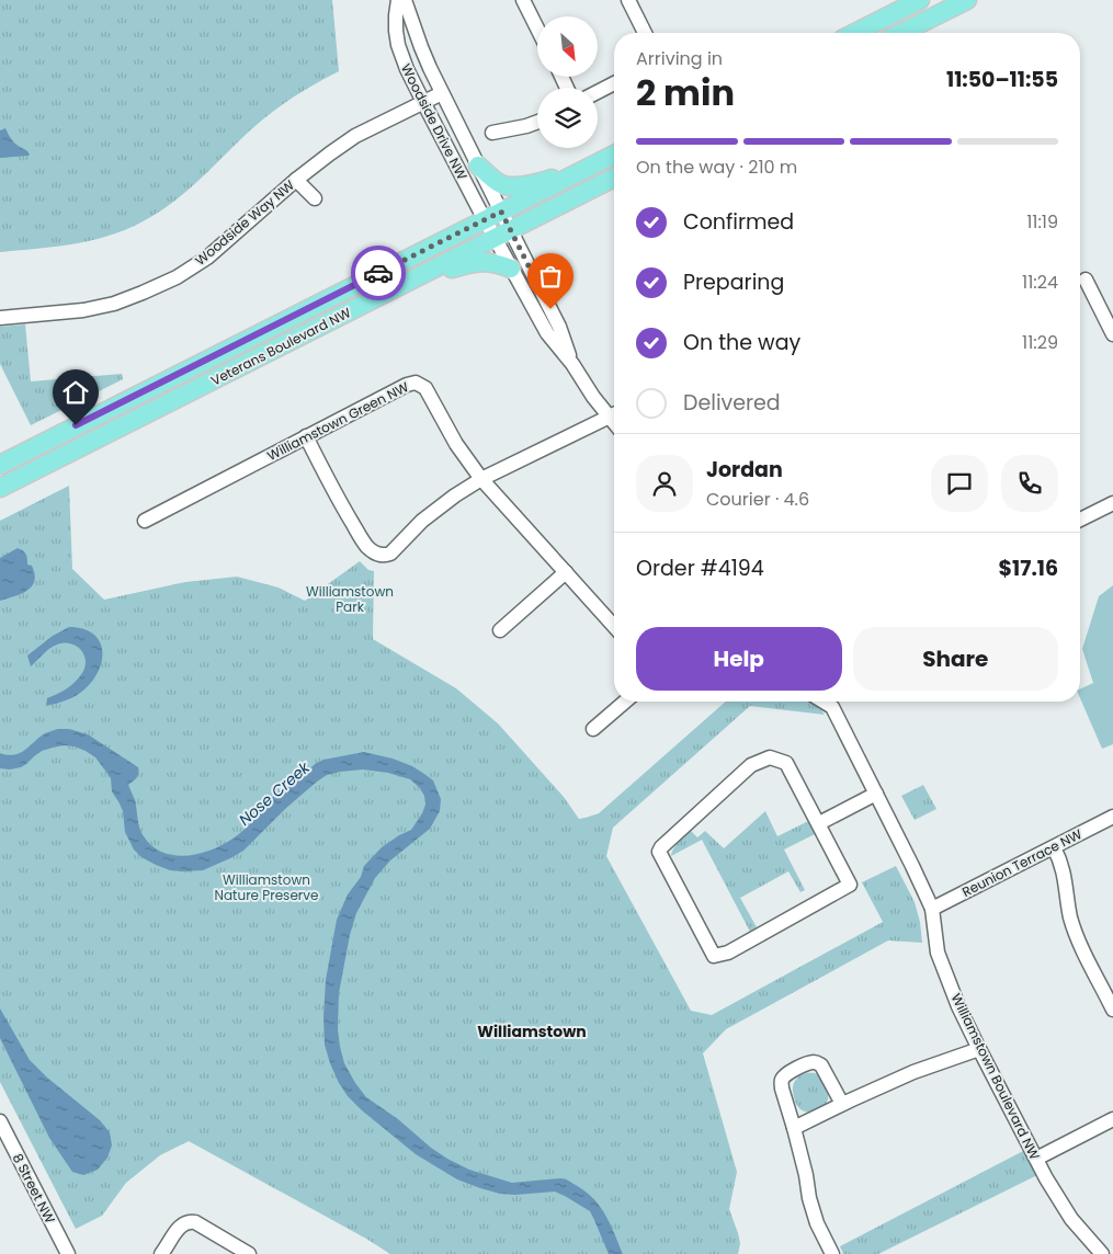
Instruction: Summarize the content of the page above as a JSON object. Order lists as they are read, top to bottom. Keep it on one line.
{"streets":{"main road":["Veterans Boulevard NW"],"street":["Woodside Drive NW","Woodside Way NW","Williamstown Green NW","Reunion Terrace NW","Williamstown Boulevard NW","8 Street NW"]},"crossings":[["Woodside Drive NW","Woodside Way NW"],["Woodside Drive NW","Veterans Boulevard NW"],["Reunion Terrace NW","Williamstown Boulevard NW"]],"districts":["Williamstown"],"water":["Nose Creek"],"parks":["Williamstown Park","Williamstown Nature Preserve"],"north":"bottom right","page":{"heading":["2 min","Arriving in","11:50–11:55"],"panel":["Jordan","Courier · 4.6","Order #4194","$17.16"],"bar":"On the way · 210 m","list":[["Confirmed","11:19"],["Preparing","11:24"],["On the way","11:29"],"Delivered"],"buttons":["Help","Share"]}}
